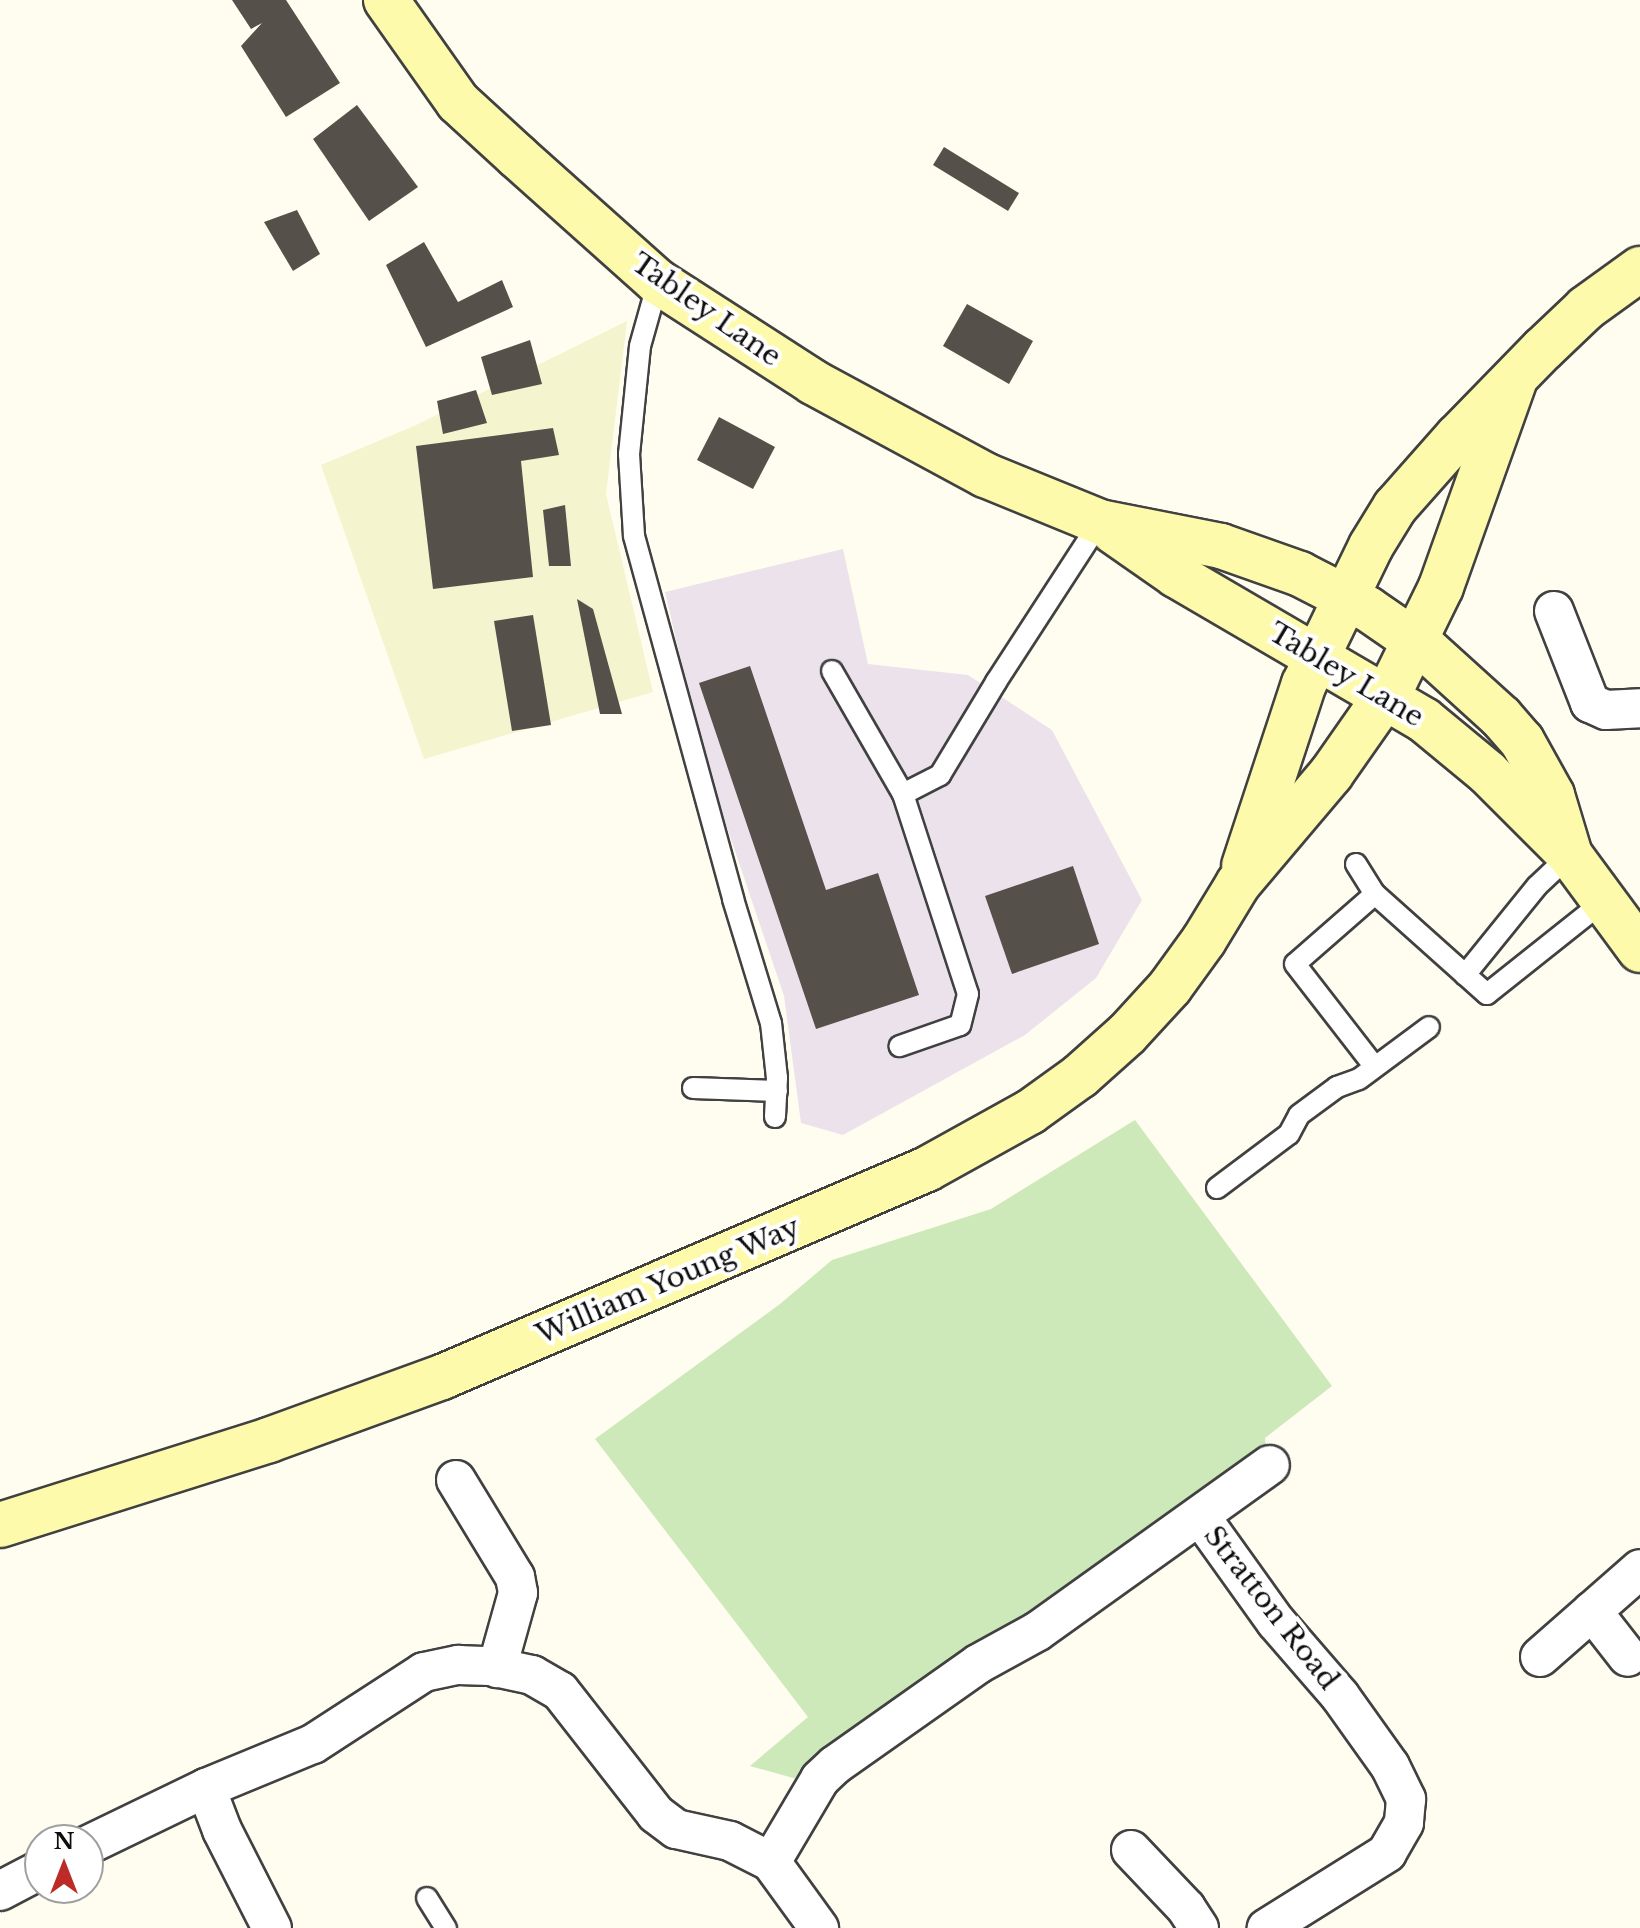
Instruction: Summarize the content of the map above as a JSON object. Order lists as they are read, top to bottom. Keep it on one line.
{"streets":{"main road":["Tabley Lane","William Young Way"],"street":["Stratton Road"]},"crossings":[["Tabley Lane","William Young Way"]],"north":"top"}
